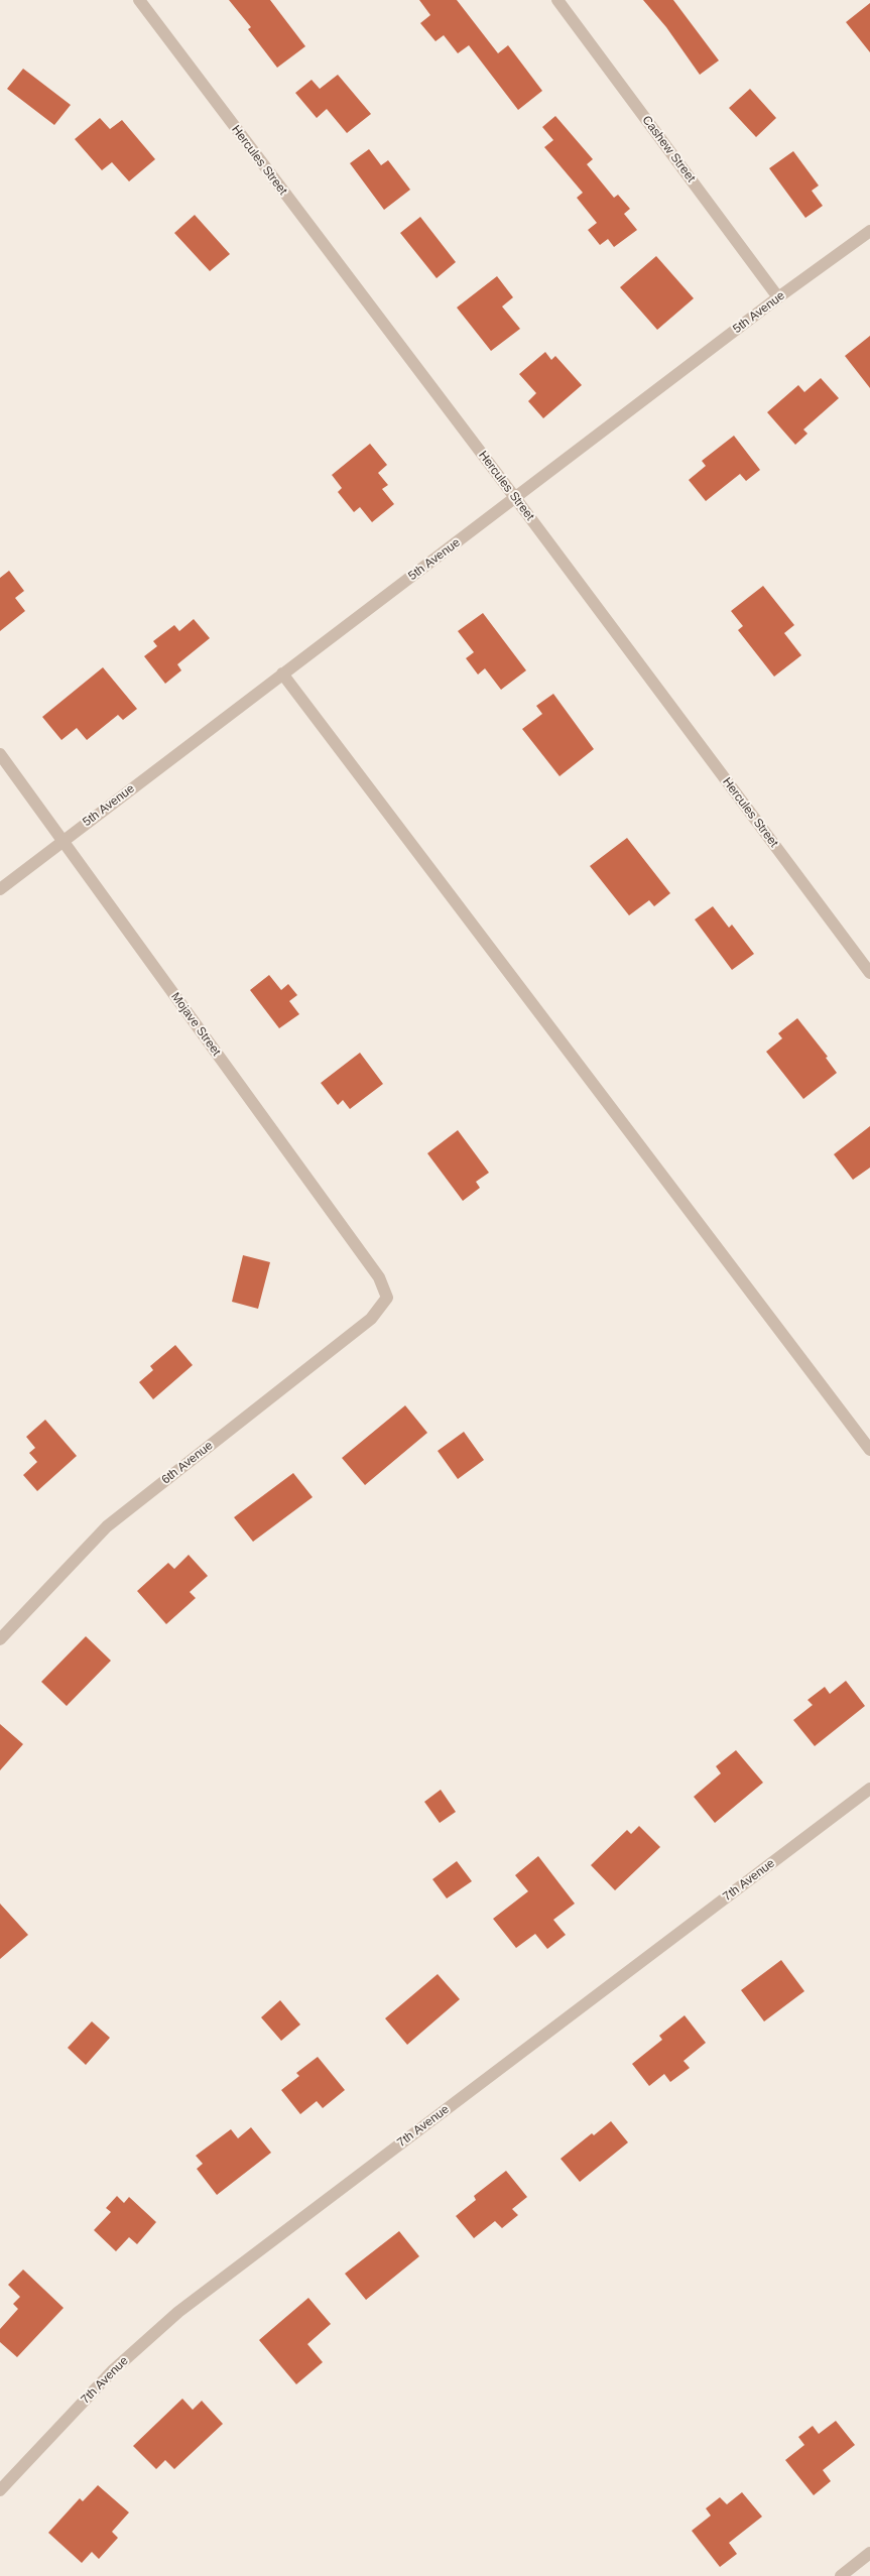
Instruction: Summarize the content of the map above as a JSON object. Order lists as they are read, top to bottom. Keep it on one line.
{"streets":{"street":["Cashew Street","Hercules Street","5th Avenue","Mojave Street","6th Avenue","7th Avenue"]},"crossings":[["Cashew Street","5th Avenue"],["Hercules Street","5th Avenue"],["5th Avenue","Mojave Street"],["Mojave Street","6th Avenue"]]}
